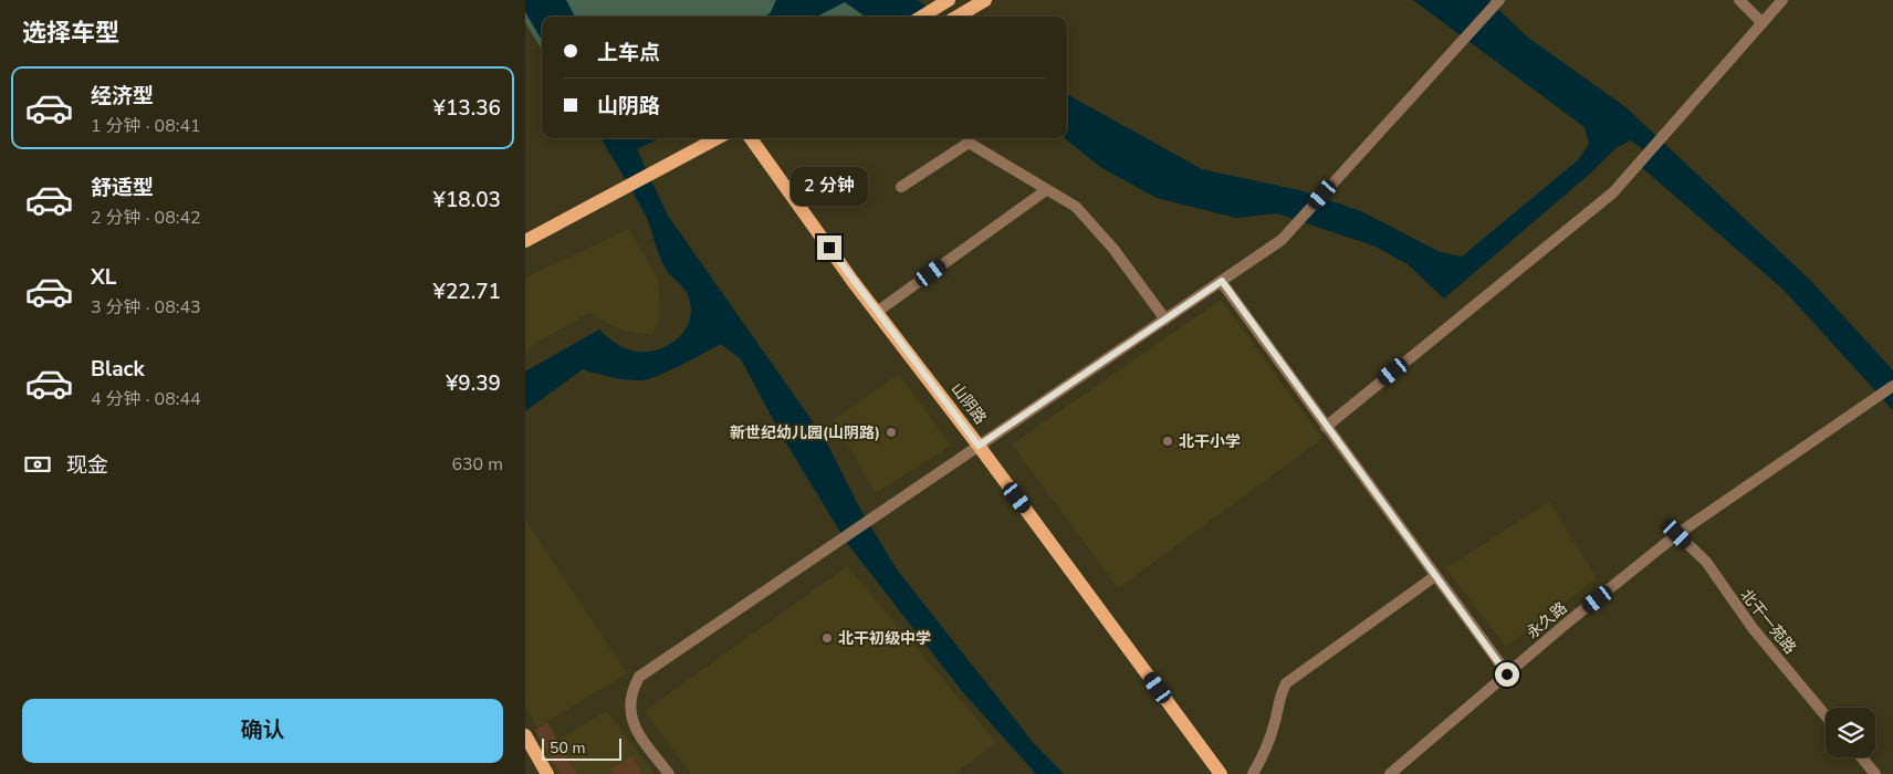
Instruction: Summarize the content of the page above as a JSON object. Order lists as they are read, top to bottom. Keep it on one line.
{"streets":{"main road":["山阴路"],"street":["永久路","北干一苑路"]},"crossings":[["永久路","北干一苑路"]],"places":["新世纪幼儿园(山阴路)","北干小学","北干初级中学"],"scale_bar":"50 m","page":{"heading":"选择车型","banner":["上车点","山阴路"],"list":[{"name":"经济型","note":"1 分钟 · 08:41","value":"¥13.36"},{"name":"舒适型","note":"2 分钟 · 08:42","value":"¥18.03"},{"name":"XL","note":"3 分钟 · 08:43","value":"¥22.71"},{"name":"Black","note":"4 分钟 · 08:44","value":"¥9.39"}],"bubble":"2 分钟","pay":["现金","630 m"],"buttons":"确认","scale":"50 m"}}
